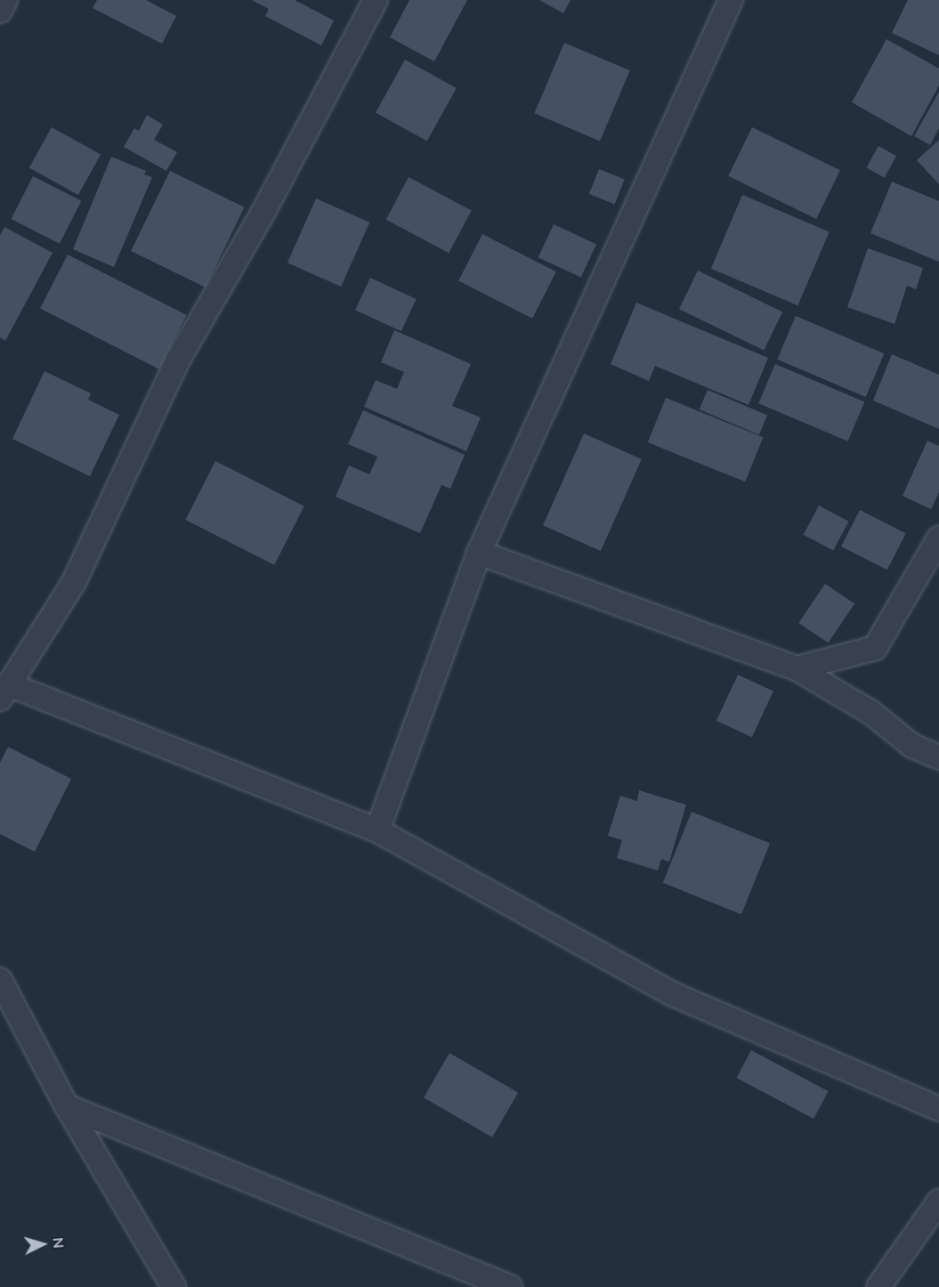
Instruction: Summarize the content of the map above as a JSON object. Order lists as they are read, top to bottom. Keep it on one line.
{"north":"right"}
